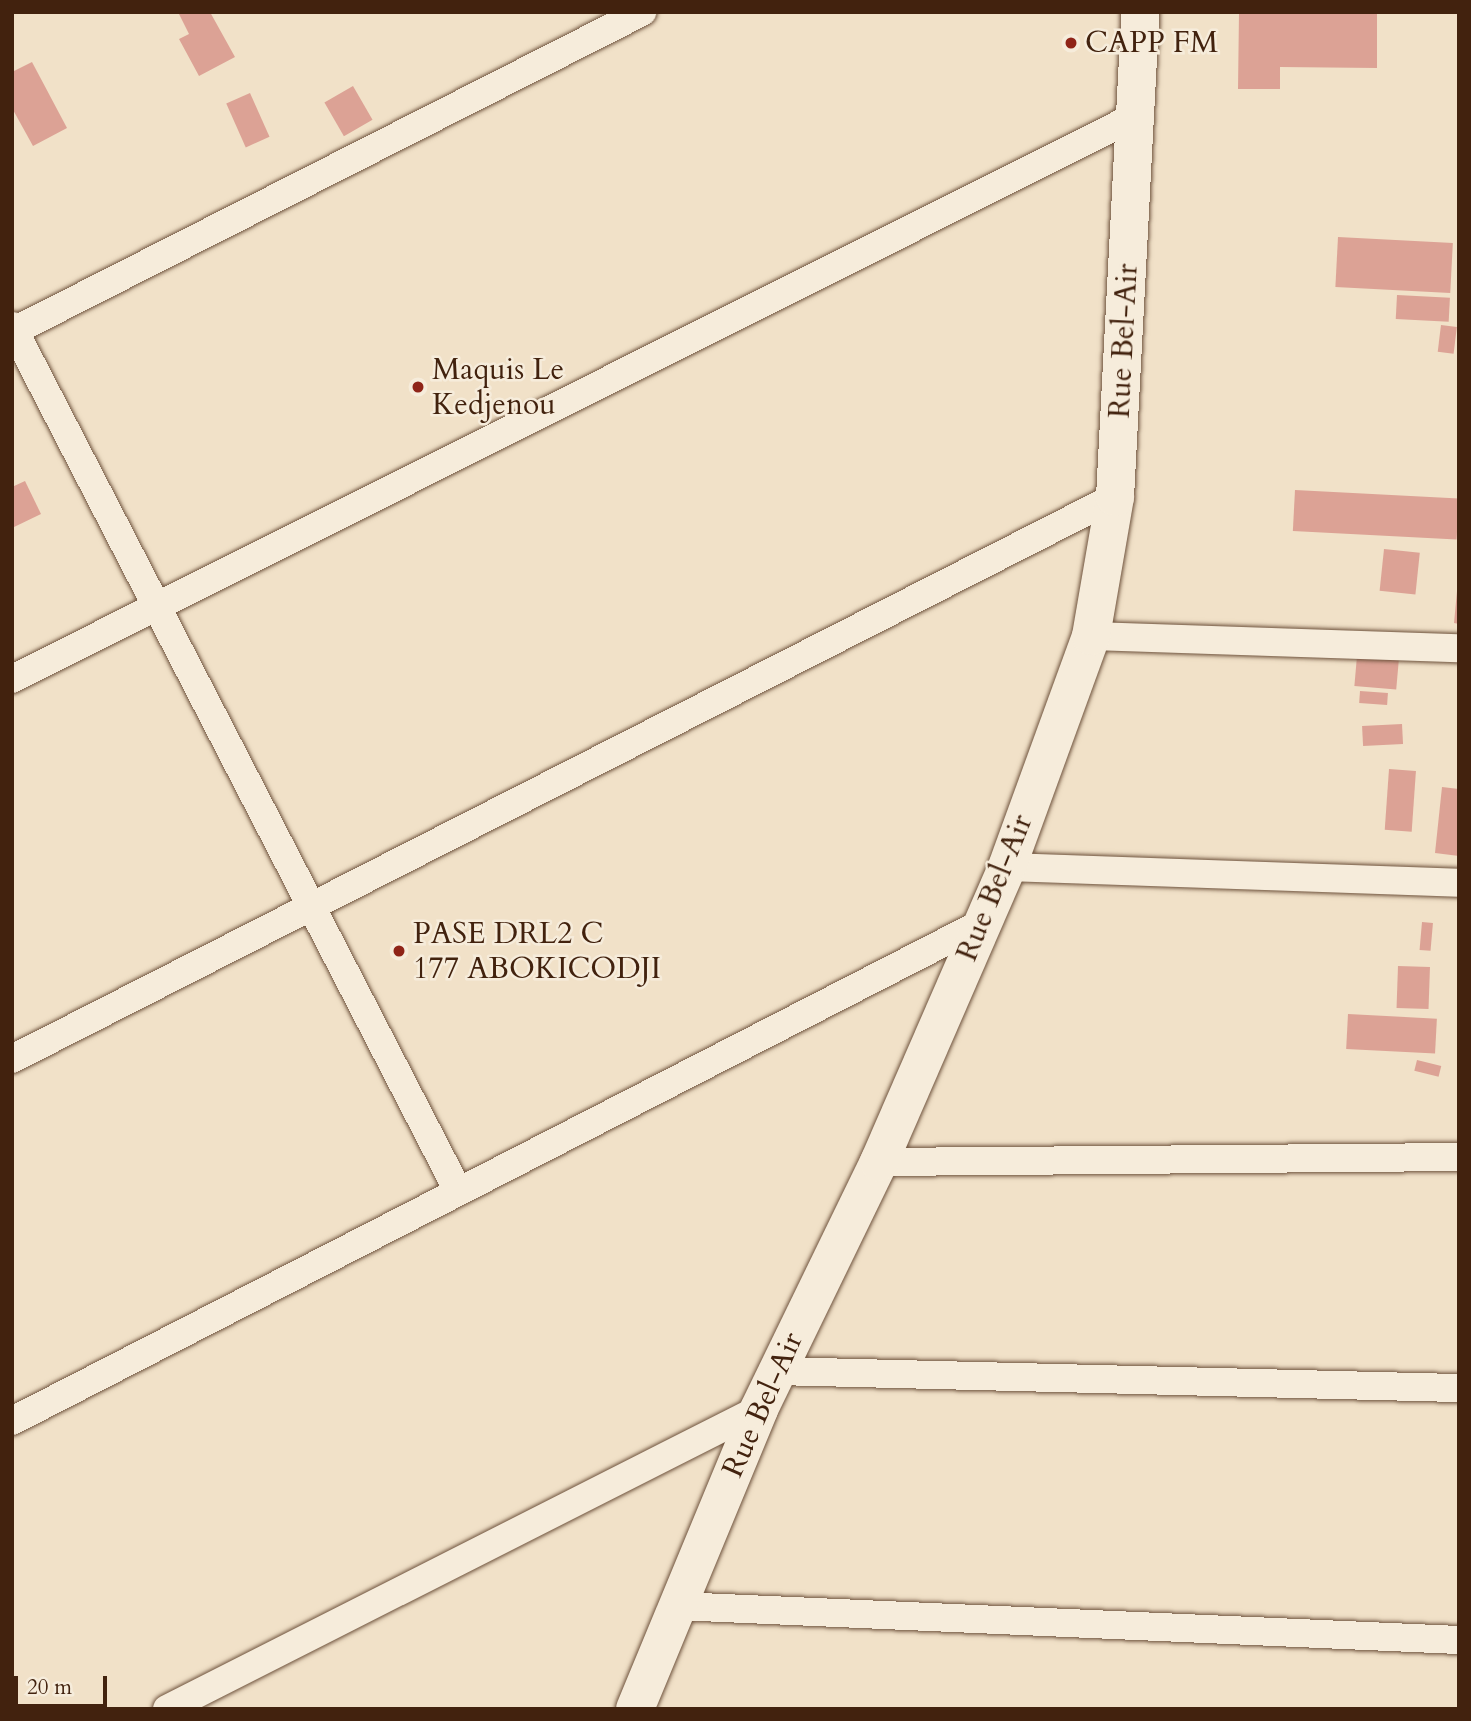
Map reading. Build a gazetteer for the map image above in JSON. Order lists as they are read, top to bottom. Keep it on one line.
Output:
{"streets":{"main road":["Rue Bel-Air"]},"places":["CAPP FM","Maquis Le Kedjenou","PASE DRL2 C 177 ABOKICODJI"],"scale_bar":"20 m"}
